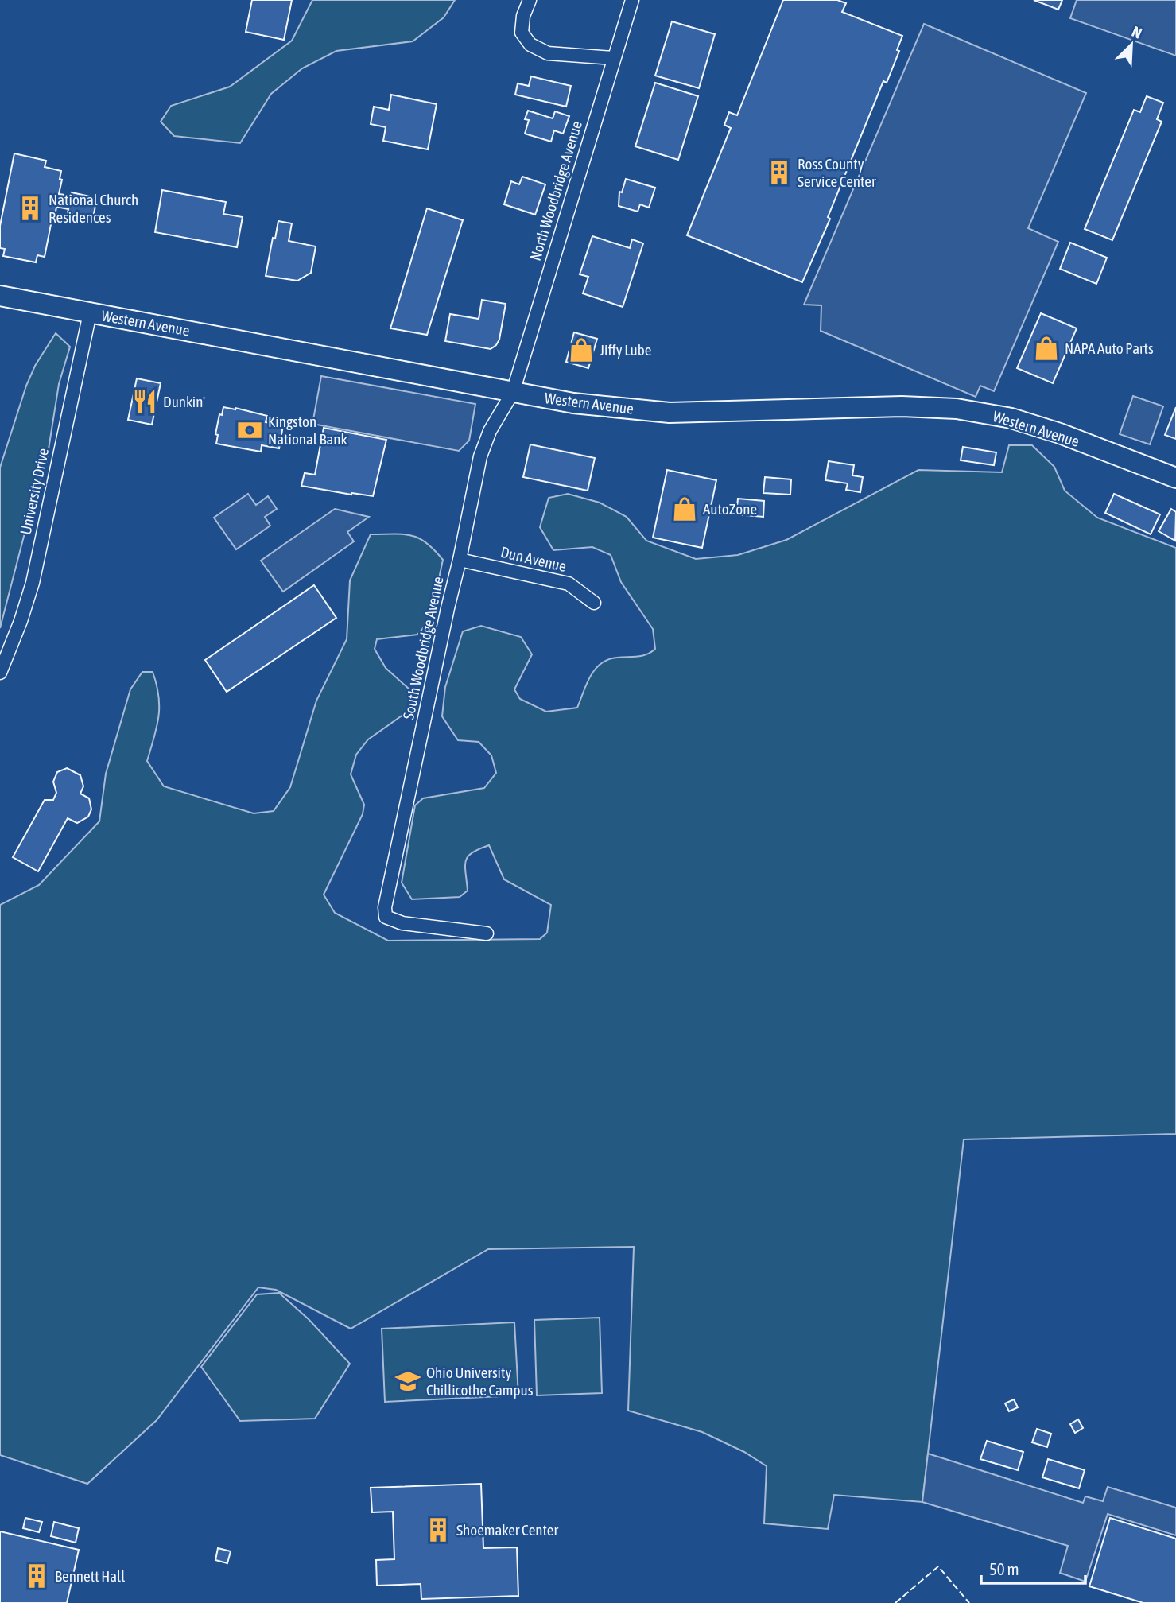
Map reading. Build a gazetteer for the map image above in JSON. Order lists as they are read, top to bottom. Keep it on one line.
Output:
{"streets":{"main road":["Western Avenue"],"street":["North Woodbridge Avenue","University Drive","Dun Avenue","South Woodbridge Avenue"]},"crossings":[["North Woodbridge Avenue","Western Avenue"],["North Woodbridge Avenue","South Woodbridge Avenue"],["Western Avenue","University Drive"],["Western Avenue","South Woodbridge Avenue"],["Dun Avenue","South Woodbridge Avenue"]],"places":{"building":["Ross County Service Center","National Church Residences","Shoemaker Center","Bennett Hall"],"shop":["NAPA Auto Parts","Jiffy Lube","AutoZone"],"restaurant":["Dunkin'"],"bank":["Kingston National Bank"],"school or university":["Ohio University Chillicothe Campus"]},"scale_bar":"50 m","north":"top right"}
